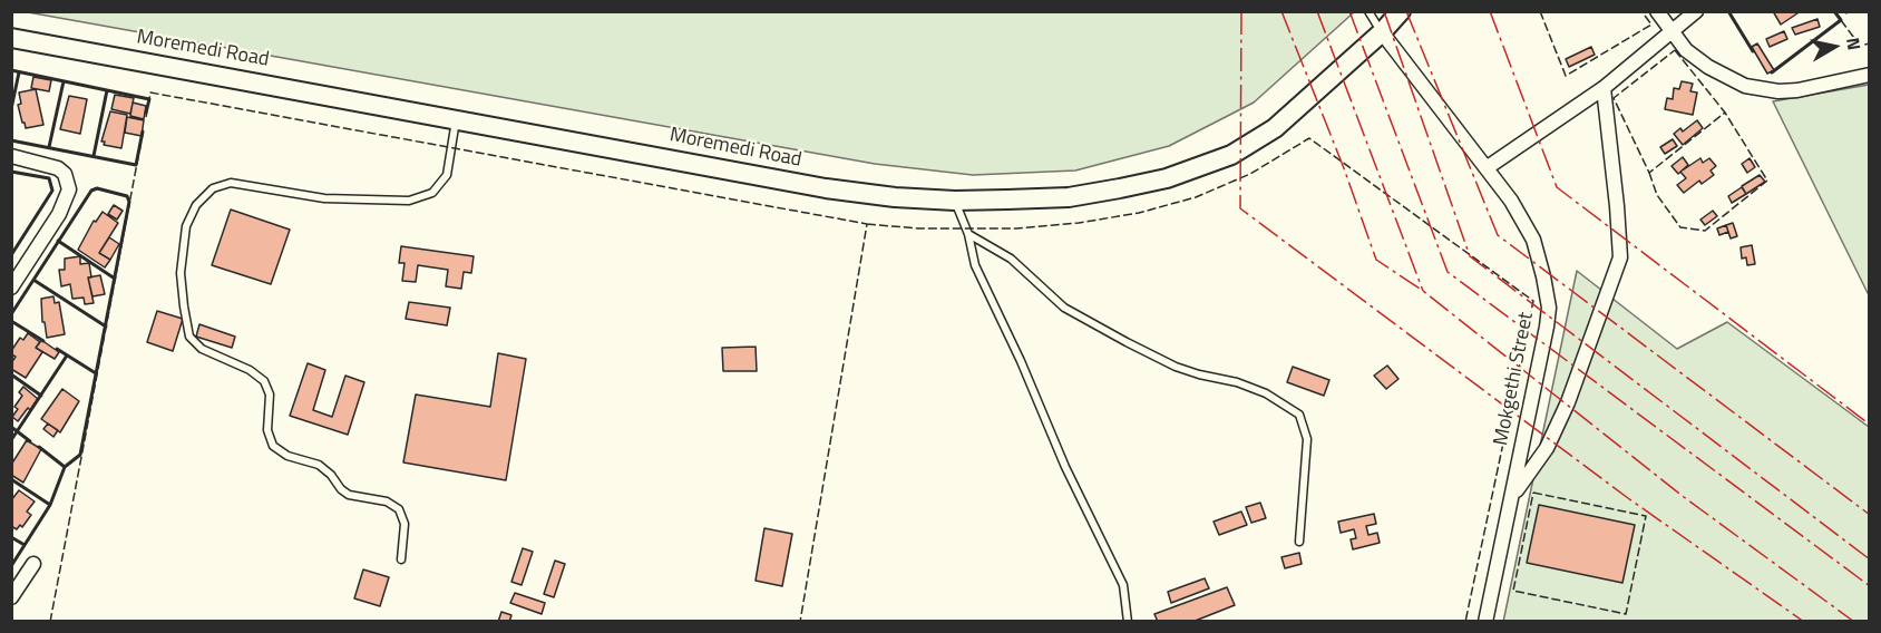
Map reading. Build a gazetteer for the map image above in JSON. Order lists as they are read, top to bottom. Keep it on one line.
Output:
{"streets":{"street":["Moremedi Road","Mokgethi Street"]},"crossings":[["Moremedi Road","Mokgethi Street"]],"north":"right"}
